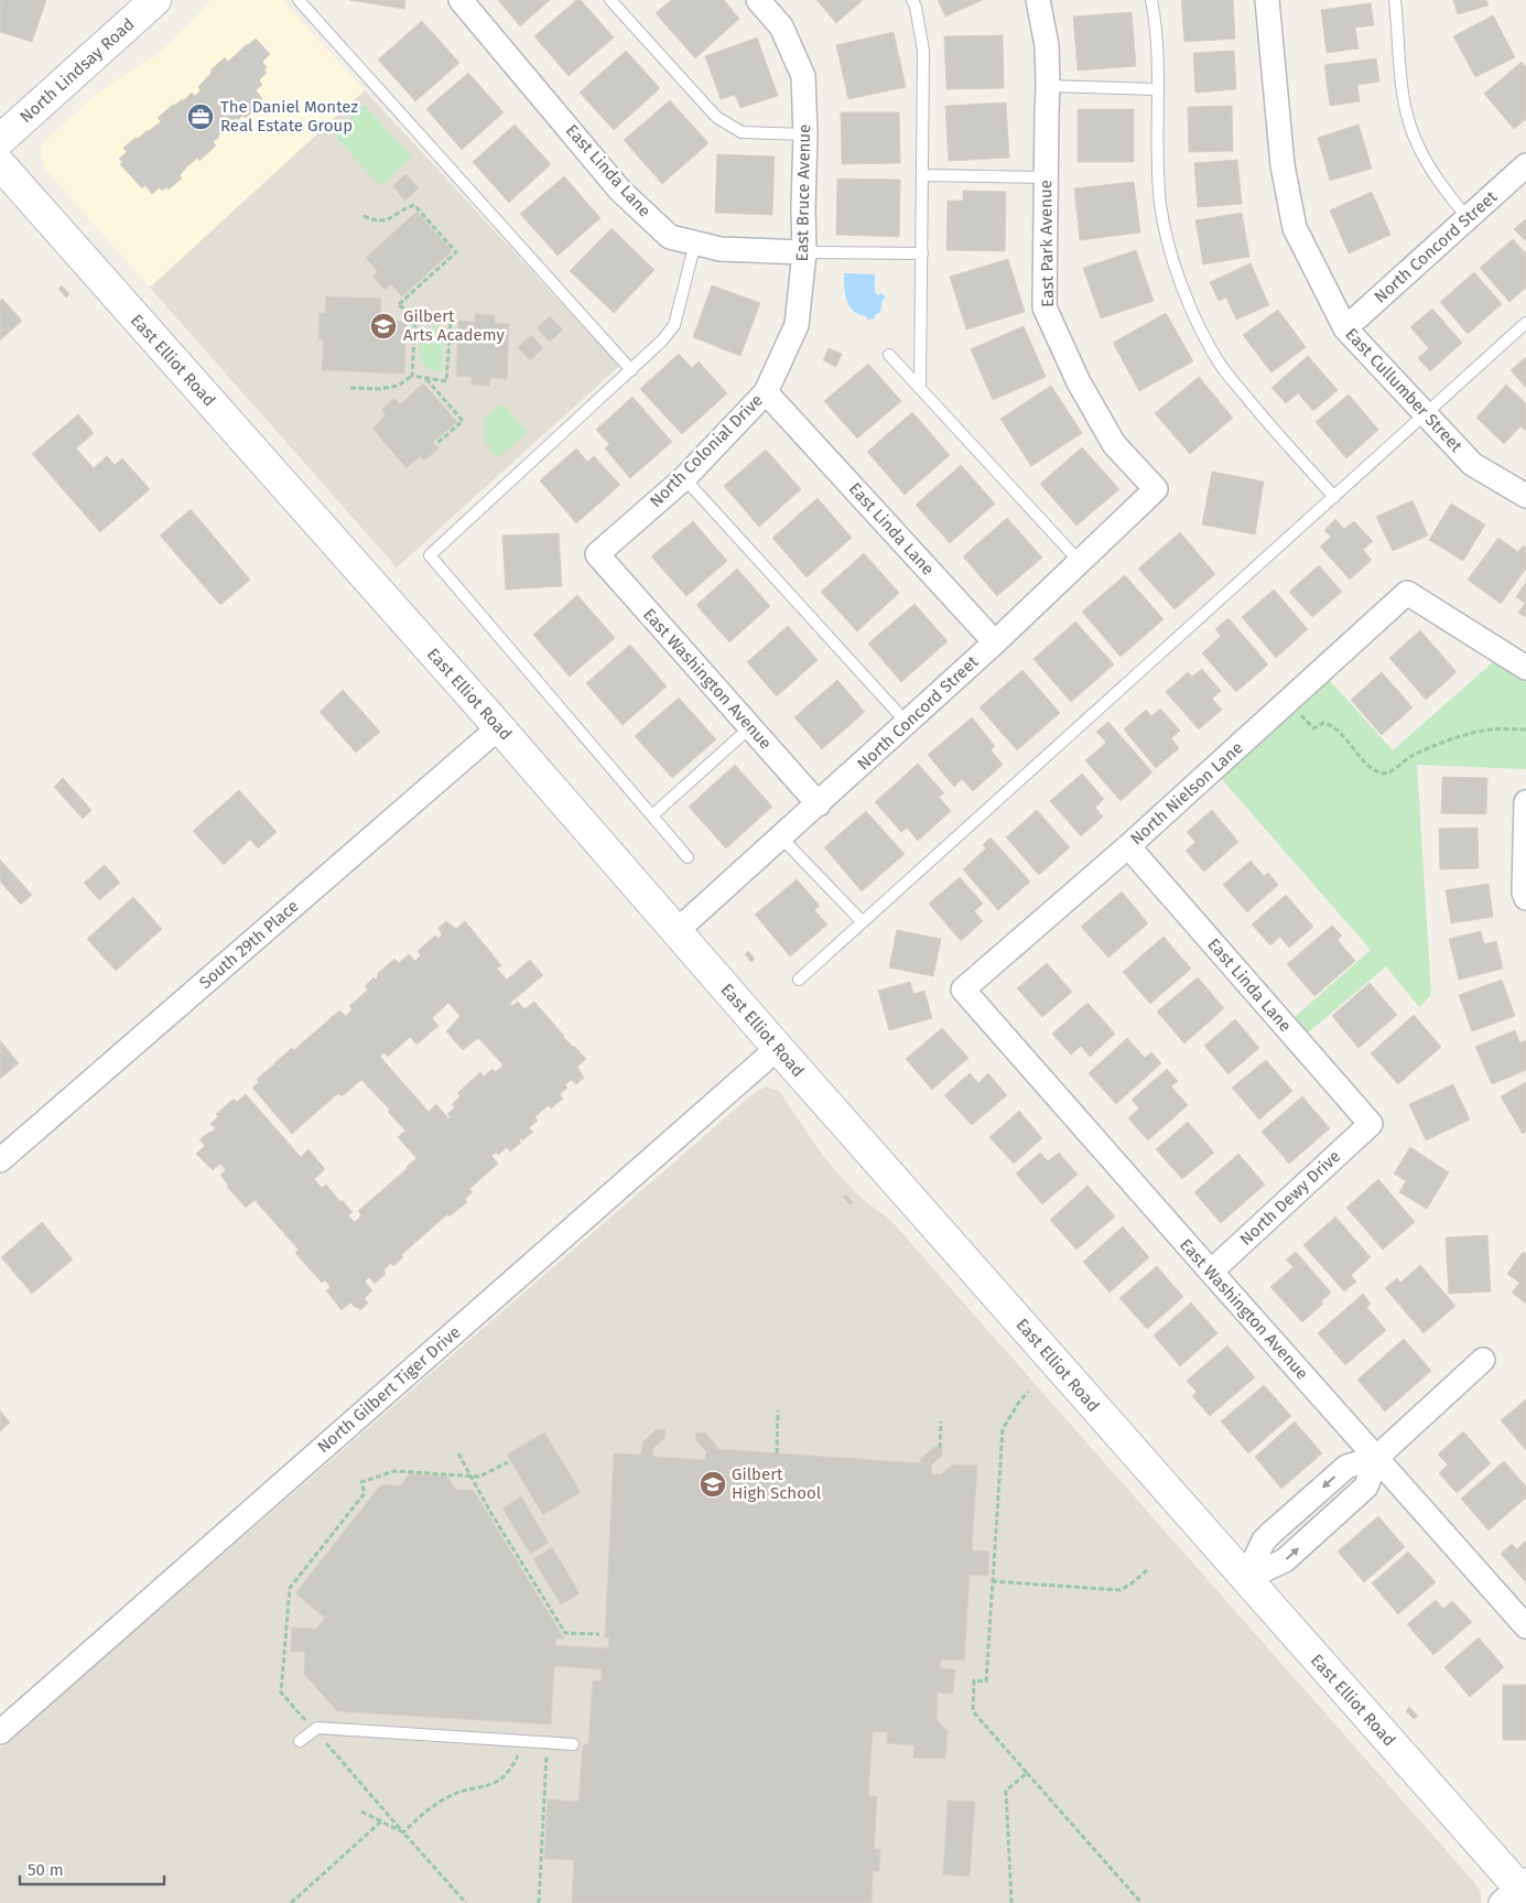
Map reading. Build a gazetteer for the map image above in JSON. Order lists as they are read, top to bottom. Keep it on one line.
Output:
{"streets":{"main road":["North Lindsay Road","East Elliot Road"],"street":["East Linda Lane","East Bruce Avenue","East Park Avenue","North Concord Street","East Cullumber Street","North Colonial Drive","East Washington Avenue","North Nielson Lane","South 29th Place","North Dewy Drive","North Gilbert Tiger Drive"]},"crossings":[["East Linda Lane","East Bruce Avenue"],["East Linda Lane","North Concord Street"],["East Linda Lane","North Colonial Drive"],["East Linda Lane","North Nielson Lane"],["East Linda Lane","North Dewy Drive"],["East Bruce Avenue","North Colonial Drive"],["East Park Avenue","North Concord Street"],["North Concord Street","East Elliot Road"],["North Concord Street","East Cullumber Street"],["North Concord Street","East Washington Avenue"],["East Elliot Road","South 29th Place"],["East Elliot Road","North Gilbert Tiger Drive"],["North Colonial Drive","East Washington Avenue"],["East Washington Avenue","North Nielson Lane"],["East Washington Avenue","North Dewy Drive"]],"places":{"office":["The Daniel Montez Real Estate Group"],"school or university":["Gilbert Arts Academy","Gilbert High School"]},"scale_bar":"50 m"}
